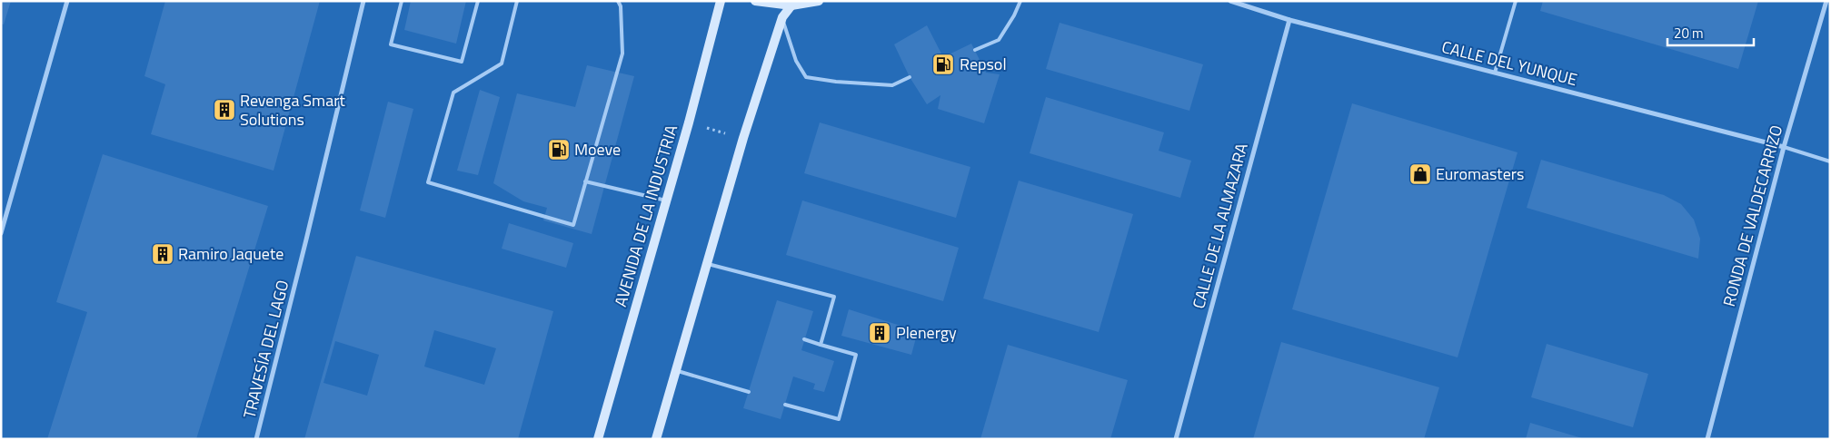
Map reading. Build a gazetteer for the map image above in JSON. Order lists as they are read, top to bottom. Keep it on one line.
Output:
{"streets":{"street":["CALLE DEL YUNQUE","AVENIDA DE LA INDUSTRIA","RONDA DE VALDECARRIZO","CALLE DE LA ALMAZARA","TRAVESÍA DEL LAGO"]},"crossings":[["CALLE DEL YUNQUE","RONDA DE VALDECARRIZO"],["CALLE DEL YUNQUE","CALLE DE LA ALMAZARA"]],"places":{"fuel station":["Repsol","Moeve"],"building":["Revenga Smart Solutions","Ramiro Jaquete","Plenergy"],"shop":["Euromasters"]},"scale_bar":"20 m"}
